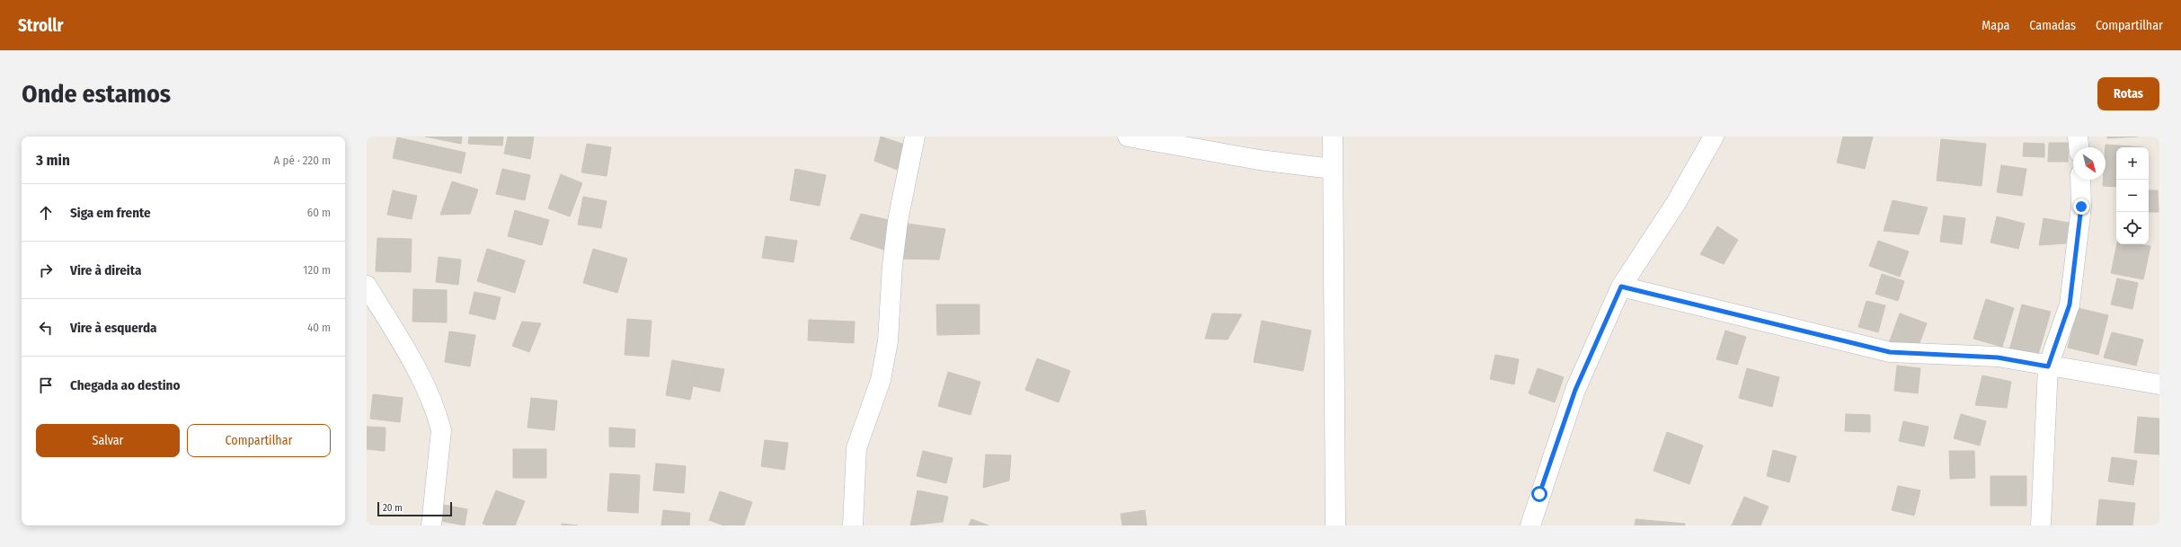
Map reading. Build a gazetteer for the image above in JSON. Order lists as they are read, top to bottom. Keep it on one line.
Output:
{"scale_bar":"20 m","north":"bottom right","page":{"header":"Strollr","nav":["Mapa","Camadas","Compartilhar"],"buttons":["Rotas",["Salvar","Compartilhar"]],"title":"Onde estamos","heading":["3 min","A pé · 220 m"],"map_buttons":["+","−"],"list":[["Siga em frente","60 m"],["Vire à direita","120 m"],["Vire à esquerda","40 m"],"Chegada ao destino"],"scale":"20 m"}}
